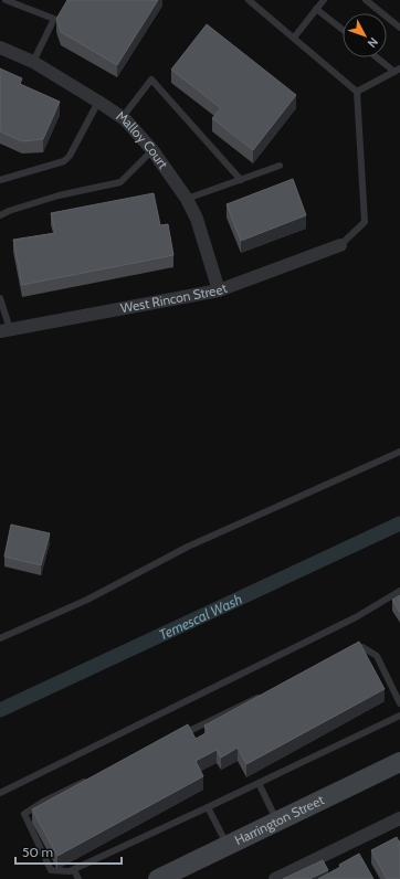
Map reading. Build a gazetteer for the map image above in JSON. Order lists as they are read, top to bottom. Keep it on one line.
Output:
{"streets":{"street":["Malloy Court","West Rincon Street","Harrington Street"]},"crossings":[["Malloy Court","West Rincon Street"]],"water":["Temescal Wash"],"scale_bar":"50 m","north":"bottom right"}
